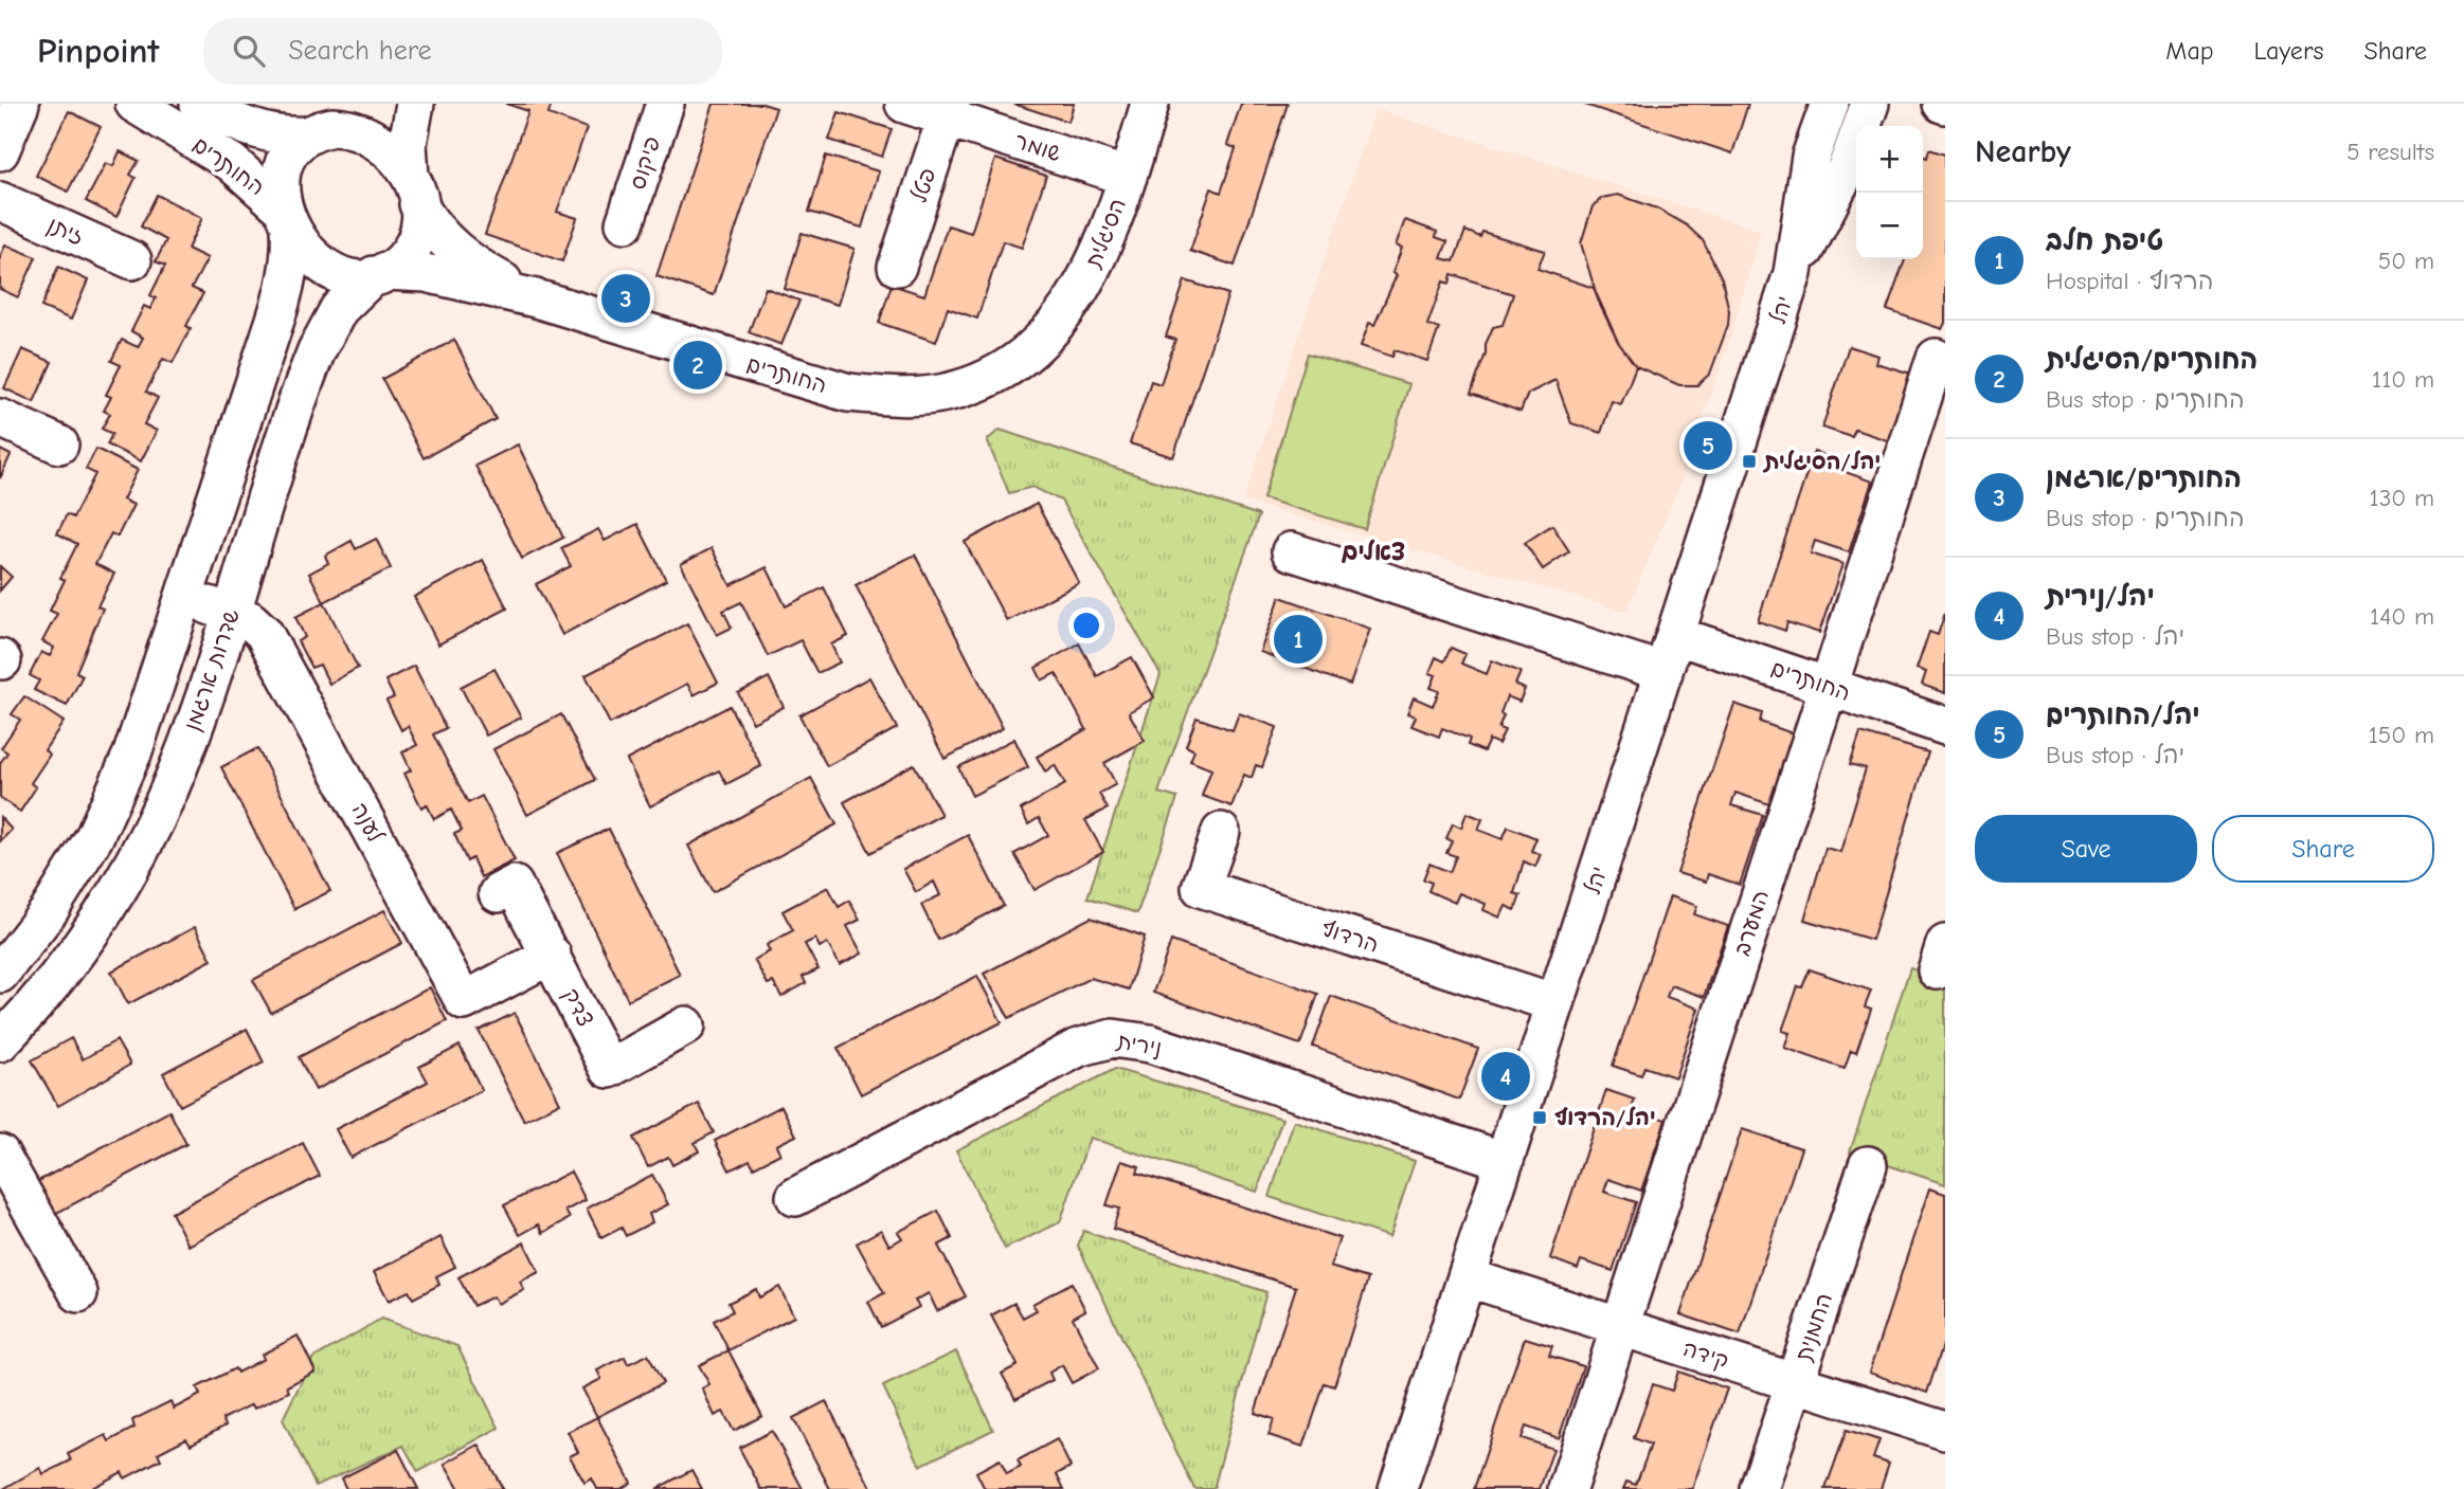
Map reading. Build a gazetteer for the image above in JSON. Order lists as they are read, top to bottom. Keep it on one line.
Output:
{"streets":{"street":["שומר","פיקוס","החותרים","פטל","זיתן","הסיגלית","יהל","שדרות ארגמן","לענה","המערב","הרדוף","צדק","נירית","החמנית","קידה"]},"crossings":[["שומר","פטל"],["שומר","הסיגלית"],["החותרים","הסיגלית"],["החותרים","יהל"],["החותרים","שדרות ארגמן"],["החותרים","המערב"],["יהל","הרדוף"],["יהל","נירית"],["יהל","קידה"],["שדרות ארגמן","לענה"],["לענה","צדק"],["המערב","קידה"],["החמנית","קידה"]],"districts":["צאלים"],"places":{"transit":["יהל/הסיגלית","יהל/הרדוף"]},"page":{"header":"Pinpoint","search":"Search here","nav":["Map","Layers","Share"],"heading":["Nearby","5 results"],"map_buttons":["+","−"],"list":[{"mark":"1","name":"טיפת חלב","note":"Hospital · הרדוף","value":"50 m"},{"mark":"2","name":"החותרים/הסיגלית","note":"Bus stop · החותרים","value":"110 m"},{"mark":"3","name":"החותרים/ארגמן","note":"Bus stop · החותרים","value":"130 m"},{"mark":"4","name":"יהל/נירית","note":"Bus stop · יהל","value":"140 m"},{"mark":"5","name":"יהל/החותרים","note":"Bus stop · יהל","value":"150 m"}],"pins":["3","2","5","1","4"],"buttons":["Save","Share"]}}
